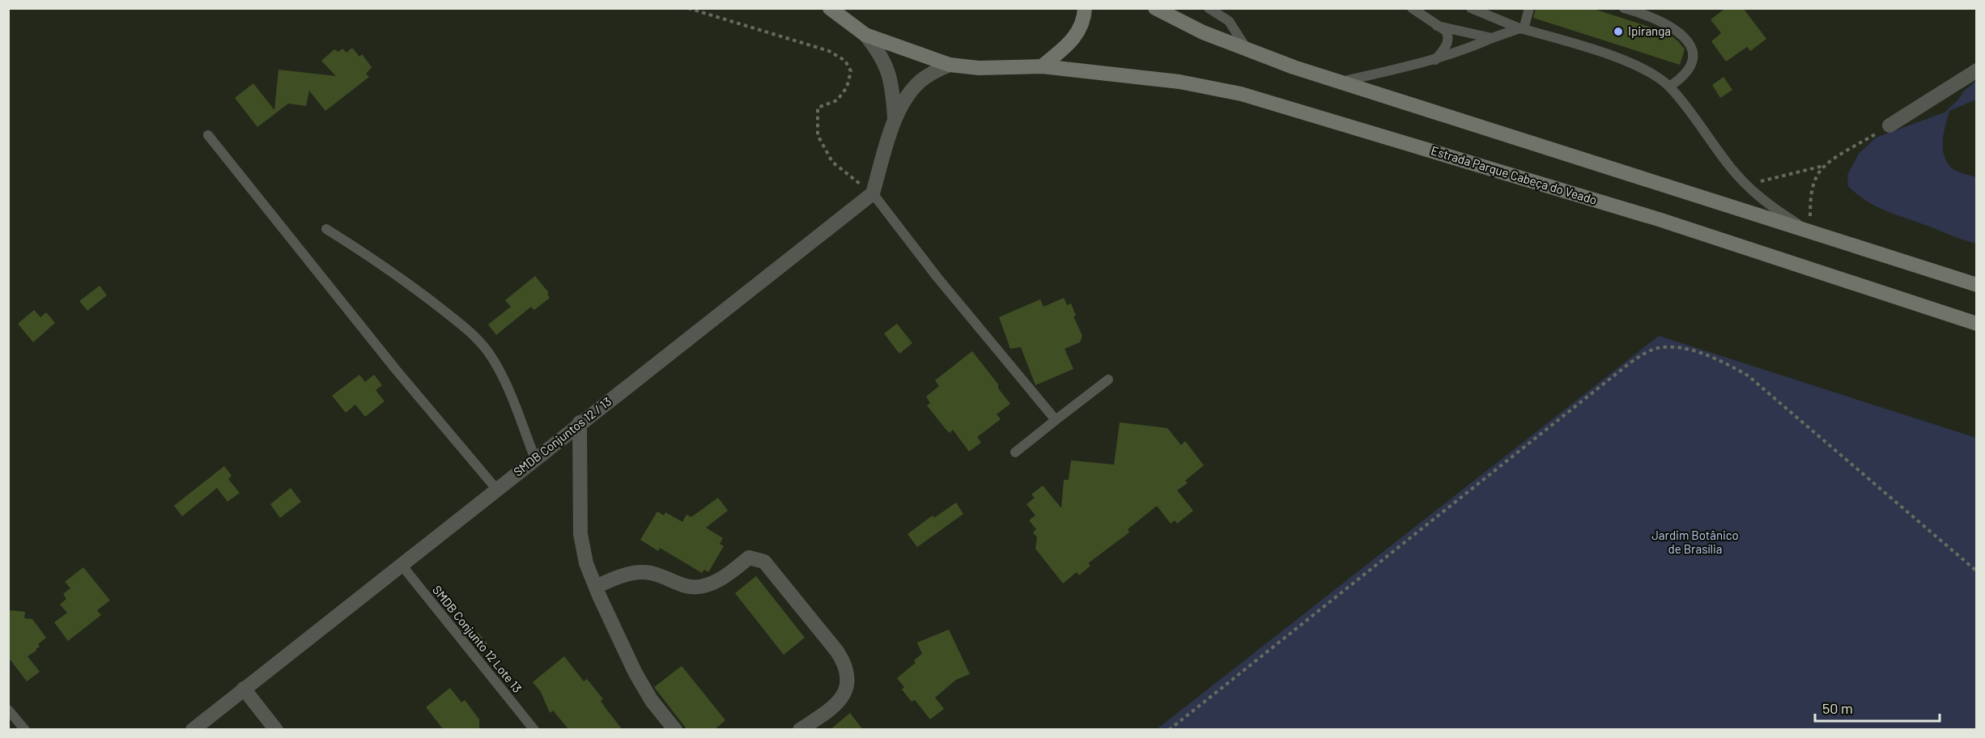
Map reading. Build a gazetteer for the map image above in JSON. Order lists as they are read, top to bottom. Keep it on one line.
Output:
{"streets":{"main road":["Estrada Parque Cabeça do Veado"],"street":["SMDB Conjuntos 12 / 13"],"lane":["SMDB Conjunto 12 Lote 13"]},"crossings":[["SMDB Conjuntos 12 / 13","SMDB Conjunto 12 Lote 13"]],"parks":["Jardim Botânico de Brasília"],"places":["Ipiranga"],"scale_bar":"50 m"}
